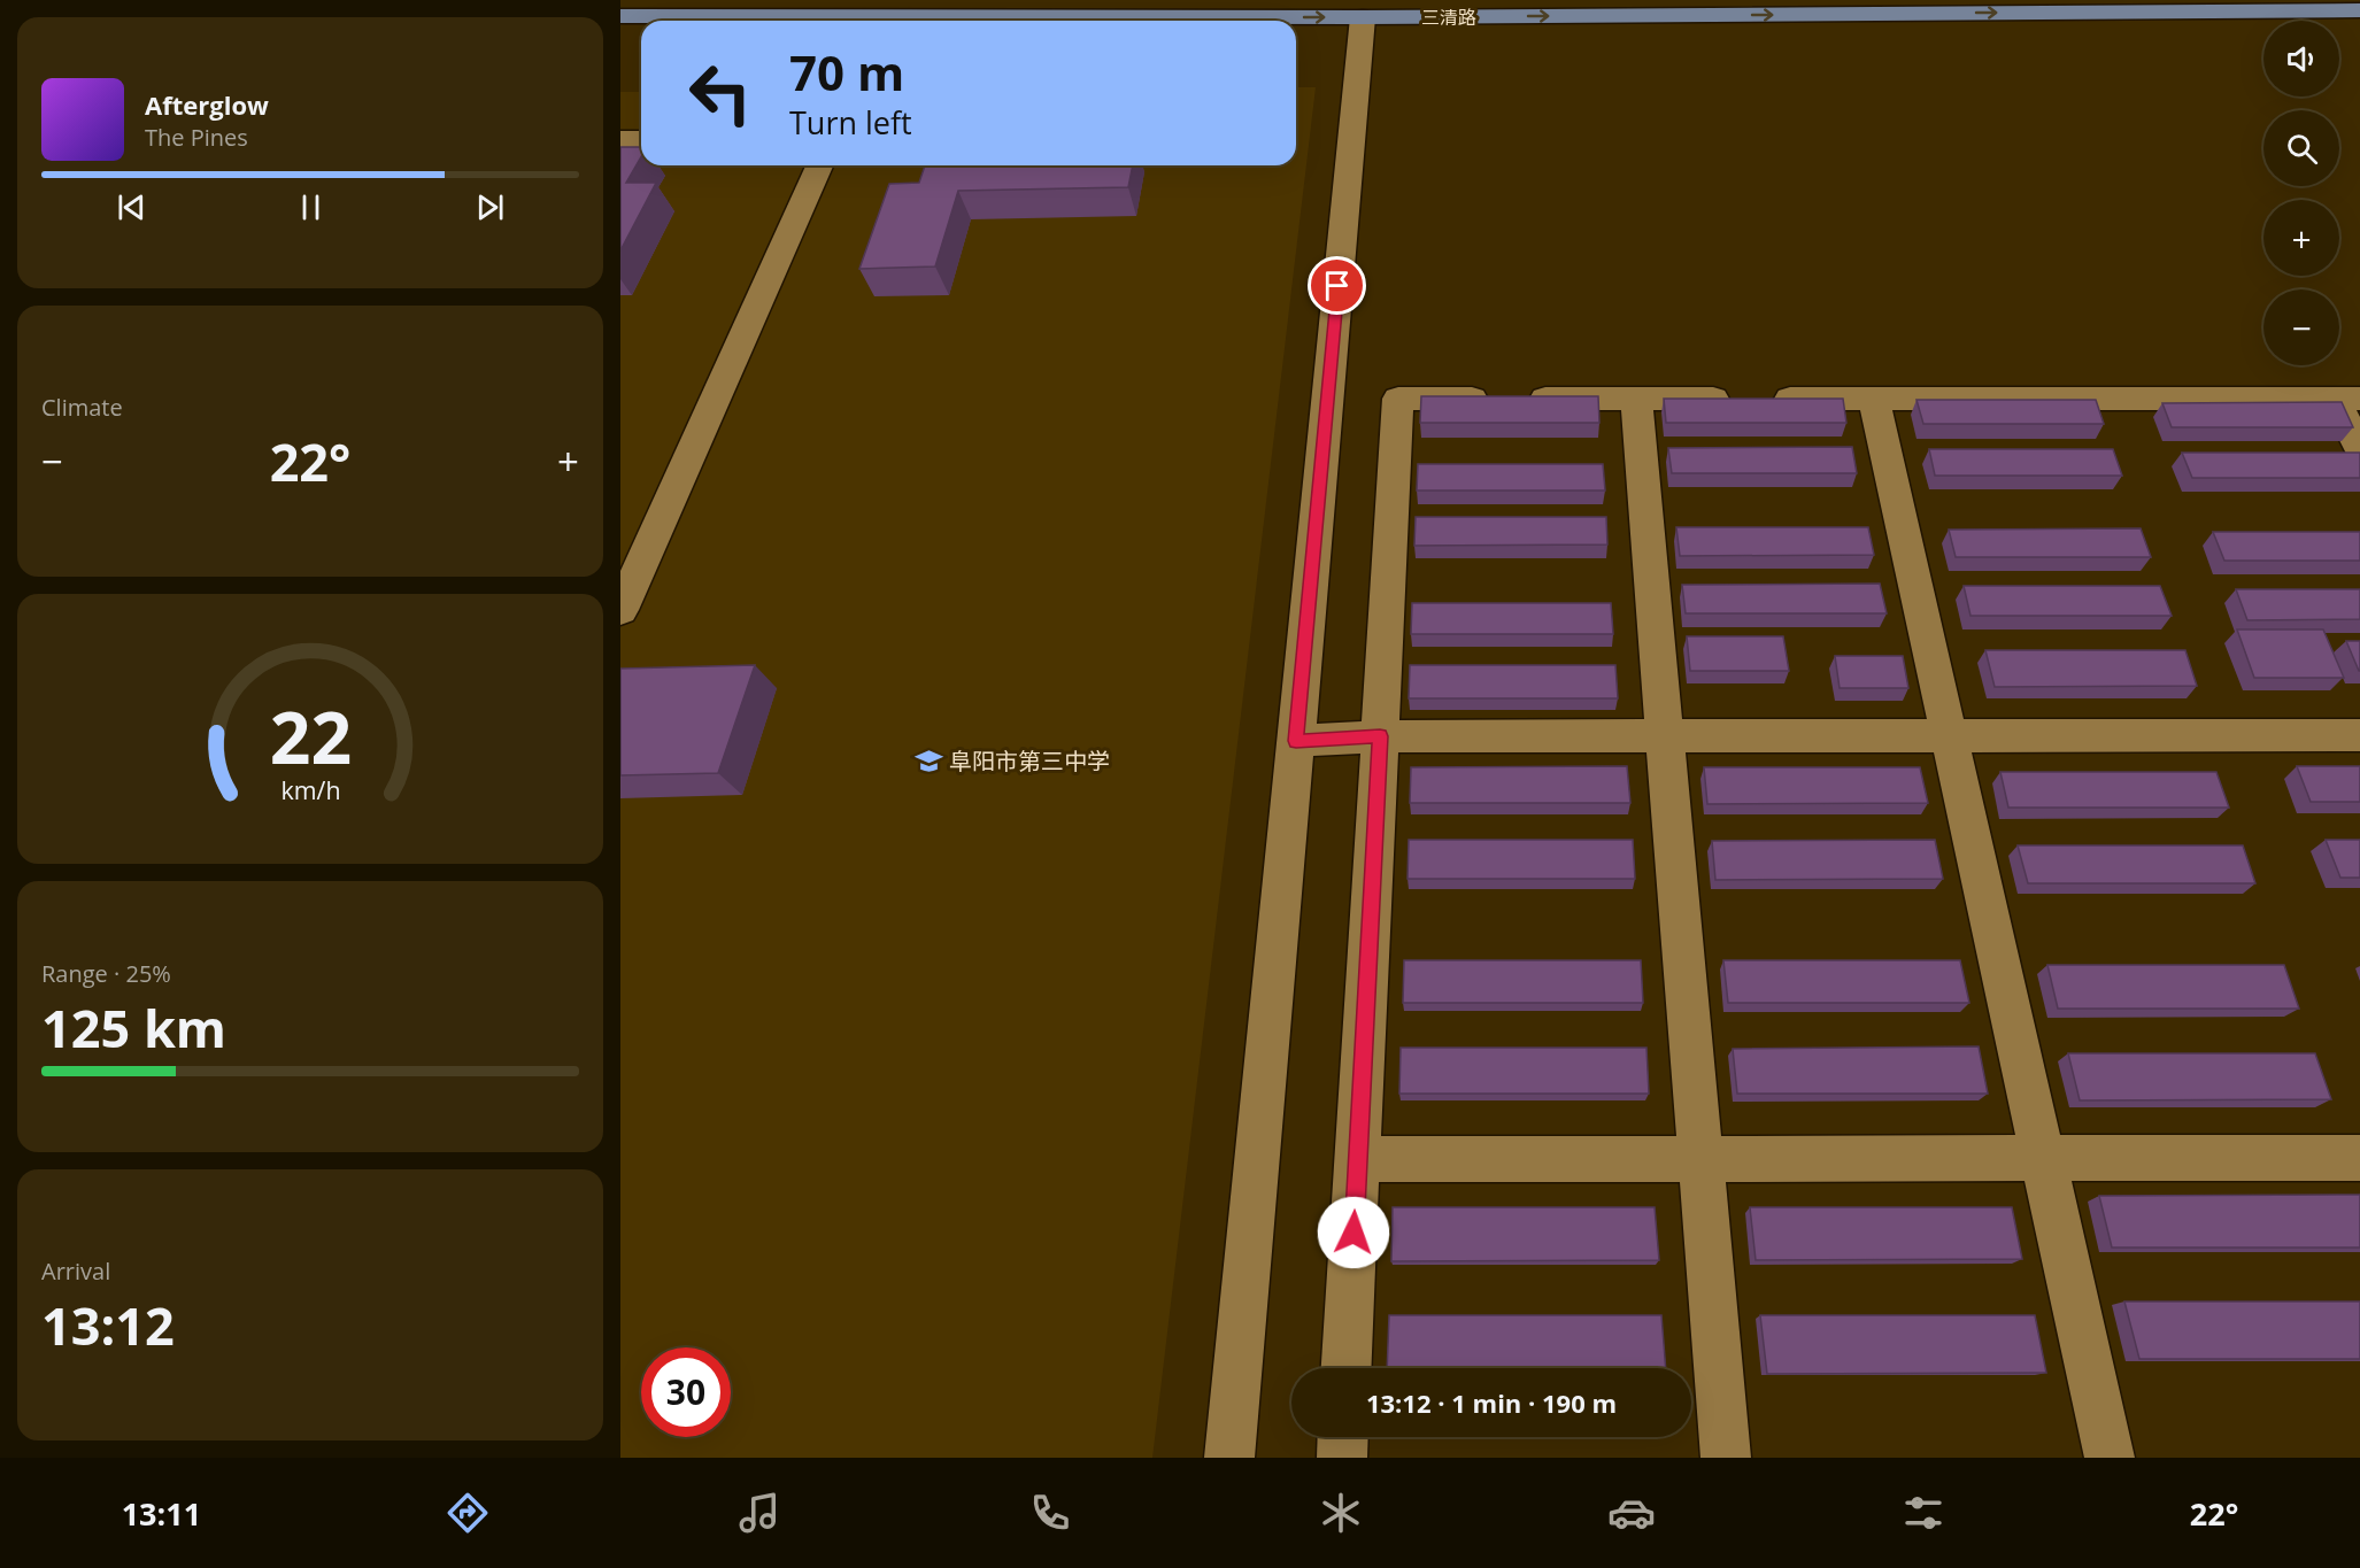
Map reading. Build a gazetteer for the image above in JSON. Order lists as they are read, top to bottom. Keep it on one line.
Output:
{"streets":{"main road":["三清路"]},"one_way":["三清路"],"places":{"school or university":["阜阳市第三中学"]},"page":{"map_buttons":["+","−"],"turn":["70 m","Turn left"],"song":["Afterglow","The Pines"],"tile":["Climate",["Range · 25%","125 km"],["Arrival","13:12"]],"heat":["−","22°","+"],"limit":"30","trip":"13:12 · 1 min · 190 m","tabs":["13:11","22°"],"gauge":["22","km/h"]}}
